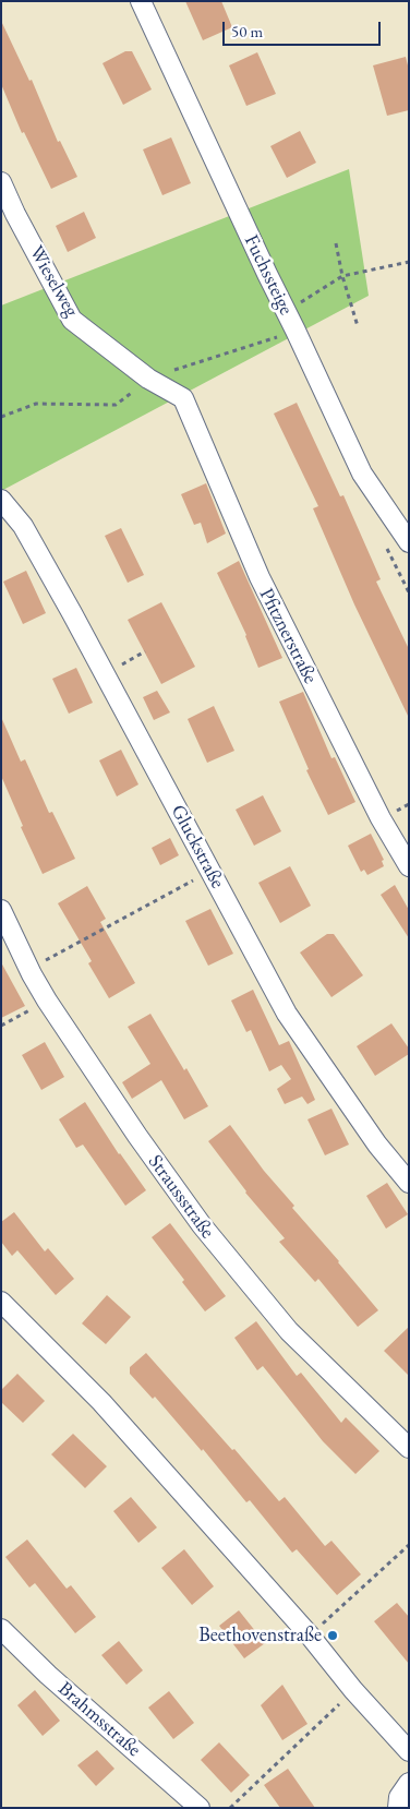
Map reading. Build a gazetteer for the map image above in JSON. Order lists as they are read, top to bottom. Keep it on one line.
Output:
{"streets":{"street":["Fuchssteige","Wieselweg","Pfitznerstraße","Gluckstraße","Straussstraße","Brahmsstraße"]},"crossings":[["Wieselweg","Pfitznerstraße"]],"places":["Beethovenstraße"],"scale_bar":"50 m"}
